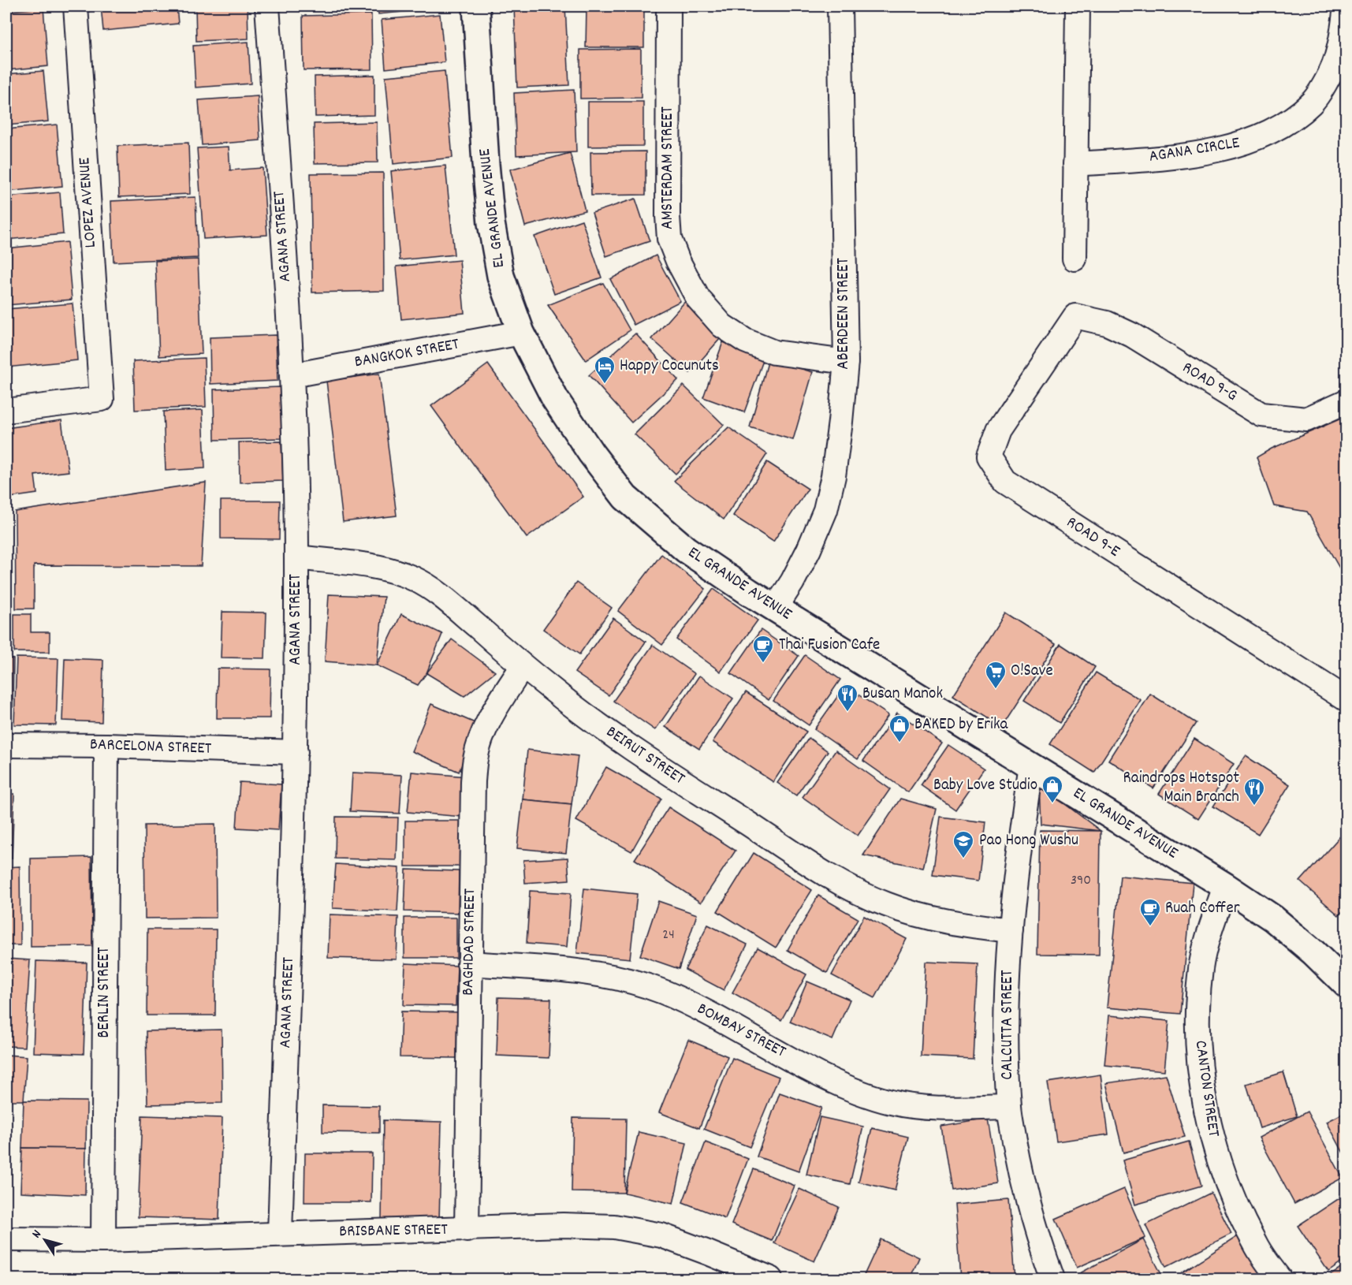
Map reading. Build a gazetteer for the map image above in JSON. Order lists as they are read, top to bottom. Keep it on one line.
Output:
{"streets":{"street":["AGANA CIRCLE","AMSTERDAM STREET","LOPEZ AVENUE","EL GRANDE AVENUE","AGANA STREET","ABERDEEN STREET","BANGKOK STREET","ROAD 9-G","ROAD 9-E","BARCELONA STREET","BEIRUT STREET","BAGHDAD STREET","BERLIN STREET","CALCUTTA STREET","BOMBAY STREET","CANTON STREET","BRISBANE STREET"]},"crossings":[["AMSTERDAM STREET","ABERDEEN STREET"],["EL GRANDE AVENUE","ABERDEEN STREET"],["EL GRANDE AVENUE","BANGKOK STREET"],["EL GRANDE AVENUE","CALCUTTA STREET"],["EL GRANDE AVENUE","CANTON STREET"],["AGANA STREET","BANGKOK STREET"],["AGANA STREET","BARCELONA STREET"],["AGANA STREET","BEIRUT STREET"],["AGANA STREET","BRISBANE STREET"],["ROAD 9-G","ROAD 9-E"],["BARCELONA STREET","BERLIN STREET"],["BEIRUT STREET","BAGHDAD STREET"],["BEIRUT STREET","CALCUTTA STREET"],["BAGHDAD STREET","BOMBAY STREET"],["BAGHDAD STREET","BRISBANE STREET"],["BERLIN STREET","BRISBANE STREET"],["CALCUTTA STREET","BOMBAY STREET"]],"places":{"hotel":["Happy Cocunuts"],"cafe":["Thai Fusion Cafe","Ruah Coffer"],"supermarket":["O!Save"],"restaurant":["Busan Manok","Raindrops Hotspot Main Branch"],"shop":["BAKED by Erika","Baby Love Studio"],"school or university":["Pao Hong Wushu"]},"house_numbers":["390","24"],"north":"top left"}
